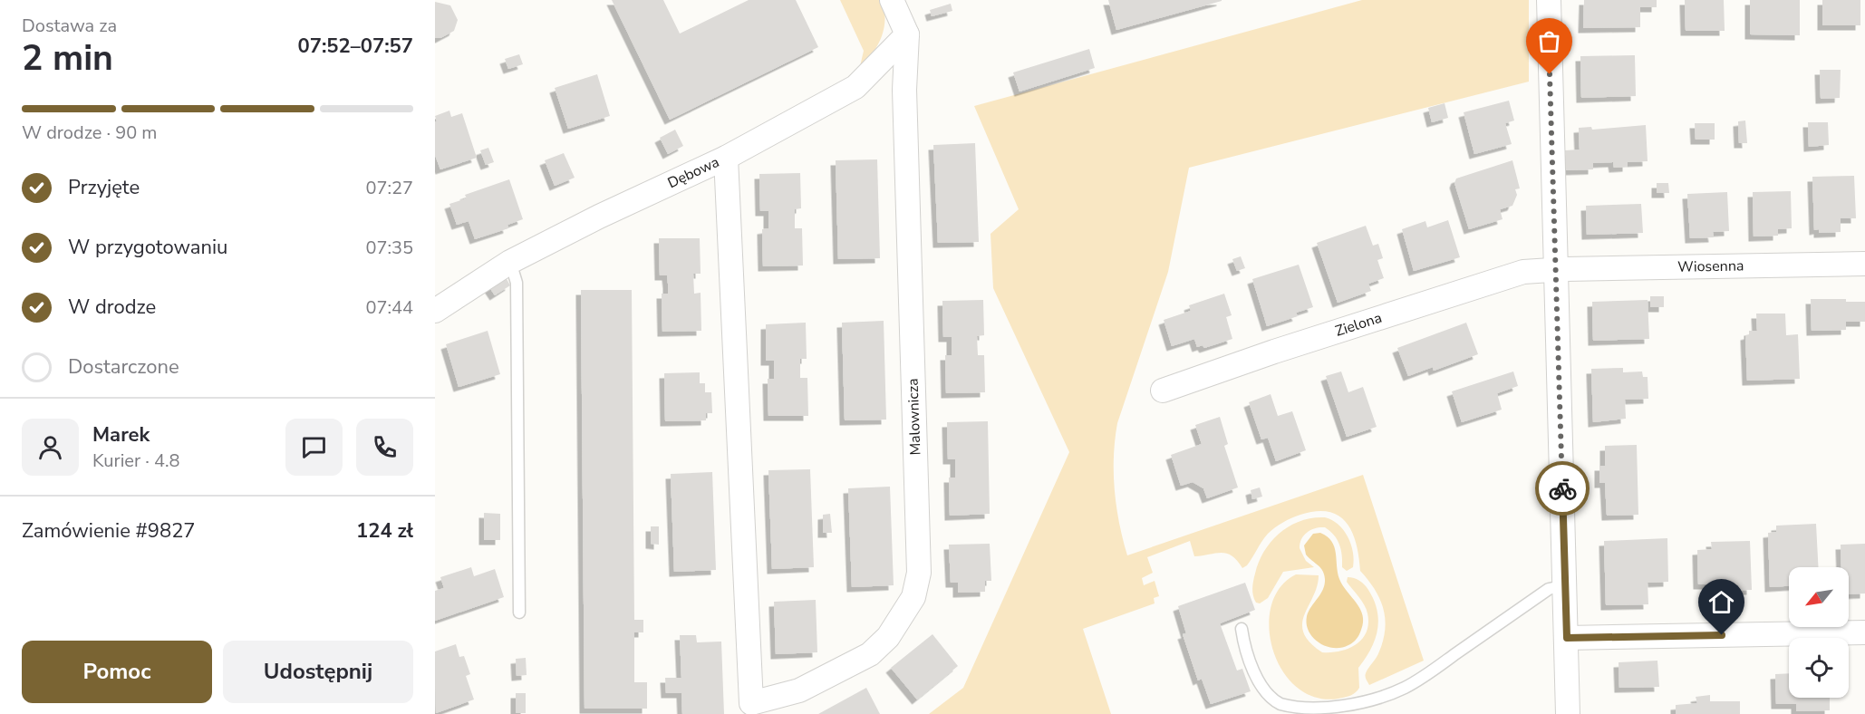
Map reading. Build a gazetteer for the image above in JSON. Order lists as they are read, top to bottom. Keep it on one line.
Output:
{"streets":{"street":["Dębowa","Wiosenna","Zielona","Malownicza"]},"crossings":[["Dębowa","Malownicza"],["Wiosenna","Zielona"]],"north":"bottom left","page":{"heading":["2 min","Dostawa za","07:52–07:57"],"panel":["Marek","Kurier · 4.8","Zamówienie #9827","124 zł"],"bar":"W drodze · 90 m","list":[["Przyjęte","07:27"],["W przygotowaniu","07:35"],["W drodze","07:44"],"Dostarczone"],"buttons":["Pomoc","Udostępnij"]}}
